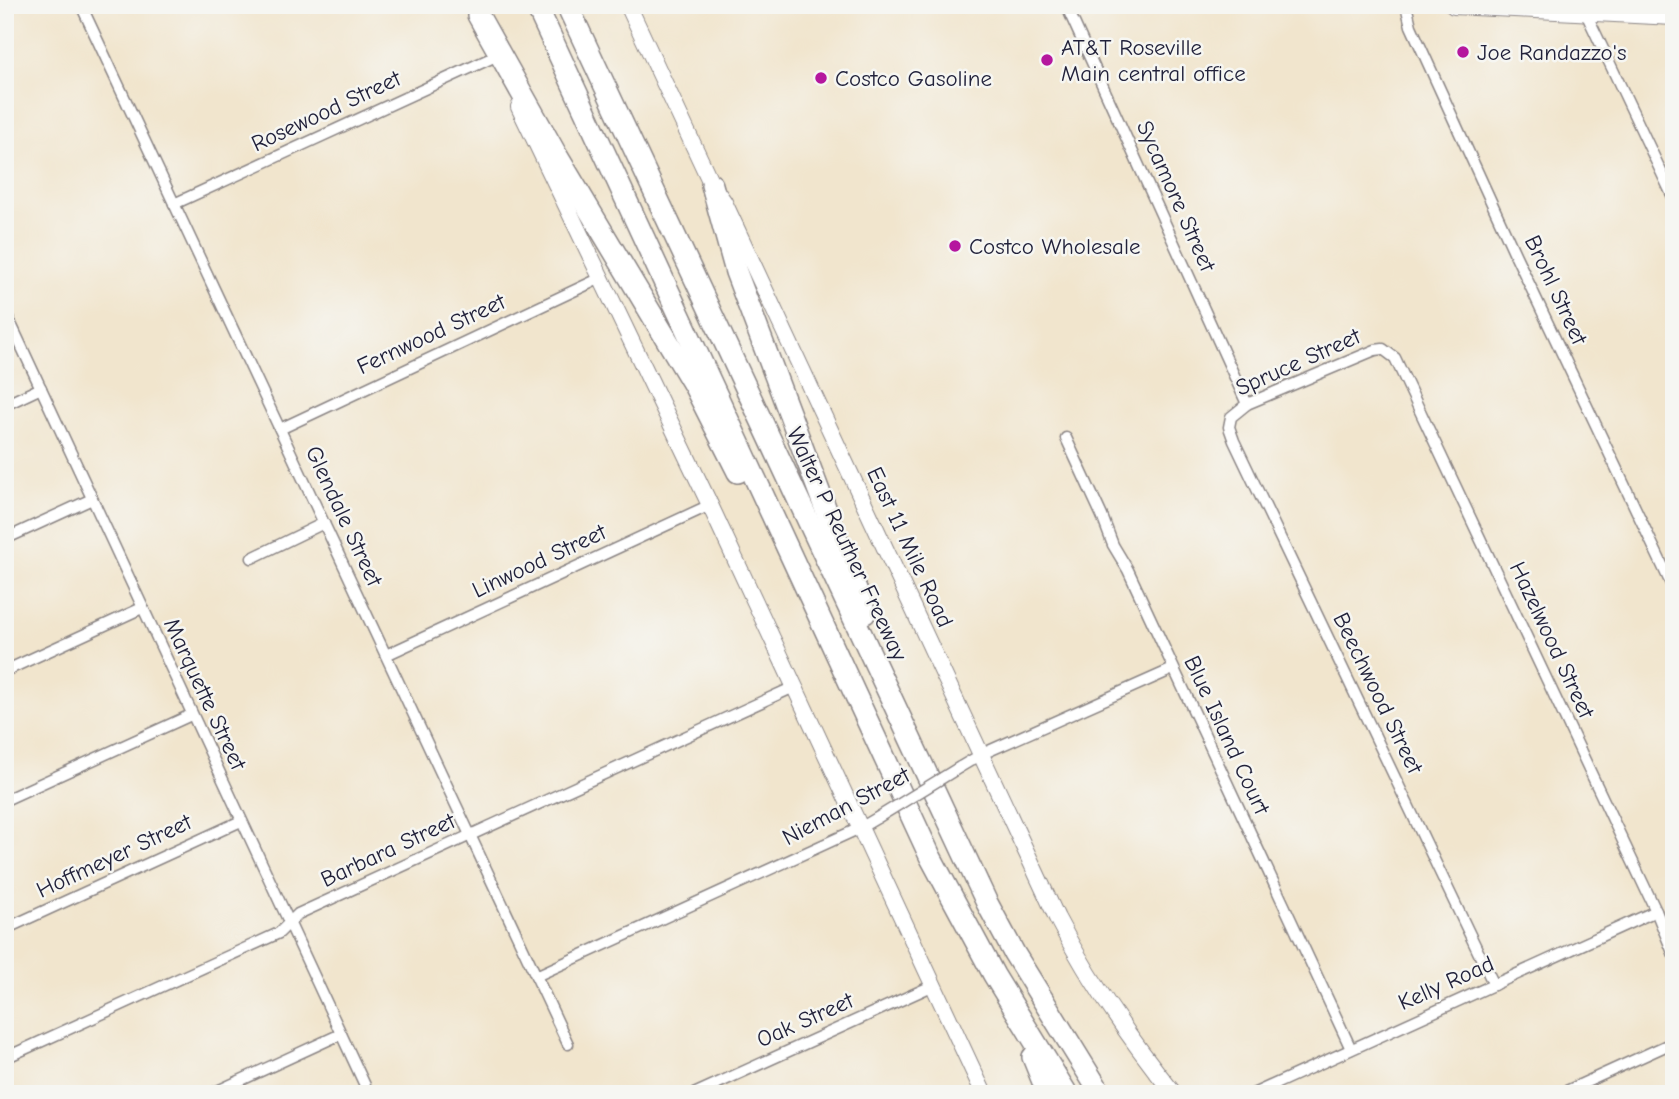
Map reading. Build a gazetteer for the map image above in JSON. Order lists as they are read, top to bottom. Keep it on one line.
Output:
{"streets":{"highway":["Walter P Reuther Freeway"],"main road":["East 11 Mile Road"],"street":["Rosewood Street","Sycamore Street","Brohl Street","Fernwood Street","Spruce Street","Glendale Street","Linwood Street","Hazelwood Street","Beechwood Street","Marquette Street","Blue Island Court","Nieman Street","Barbara Street","Hoffmeyer Street","Kelly Road","Oak Street"]},"crossings":[["Rosewood Street","Glendale Street"],["Sycamore Street","Spruce Street"],["Fernwood Street","Glendale Street"],["Spruce Street","Hazelwood Street"],["Spruce Street","Beechwood Street"],["Glendale Street","Linwood Street"],["Glendale Street","Nieman Street"],["Glendale Street","Barbara Street"],["East 11 Mile Road","Nieman Street"],["Hazelwood Street","Kelly Road"],["Beechwood Street","Kelly Road"],["Marquette Street","Barbara Street"],["Marquette Street","Hoffmeyer Street"],["Blue Island Court","Nieman Street"],["Blue Island Court","Kelly Road"]],"places":["Joe Randazzo's","AT&T Roseville Main central office","Costco Gasoline","Costco Wholesale"]}
